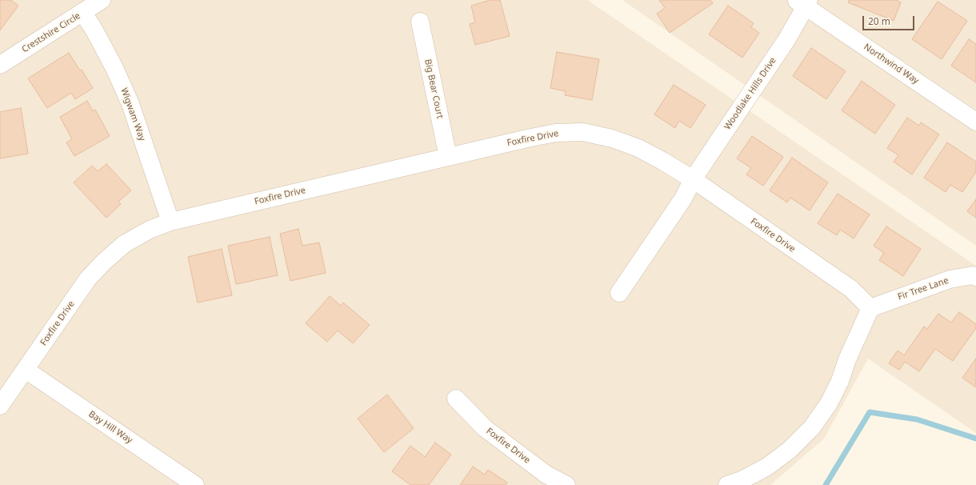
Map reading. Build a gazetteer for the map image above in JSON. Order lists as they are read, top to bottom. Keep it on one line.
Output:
{"streets":{"street":["Crestshire Circle","Northwind Way","Big Bear Court","Woodlake Hills Drive","Wigwam Way","Foxfire Drive","Fir Tree Lane","Bay Hill Way"]},"crossings":[["Crestshire Circle","Wigwam Way"],["Northwind Way","Woodlake Hills Drive"],["Big Bear Court","Foxfire Drive"],["Woodlake Hills Drive","Foxfire Drive"],["Wigwam Way","Foxfire Drive"],["Foxfire Drive","Fir Tree Lane"],["Foxfire Drive","Bay Hill Way"]],"scale_bar":"20 m"}
